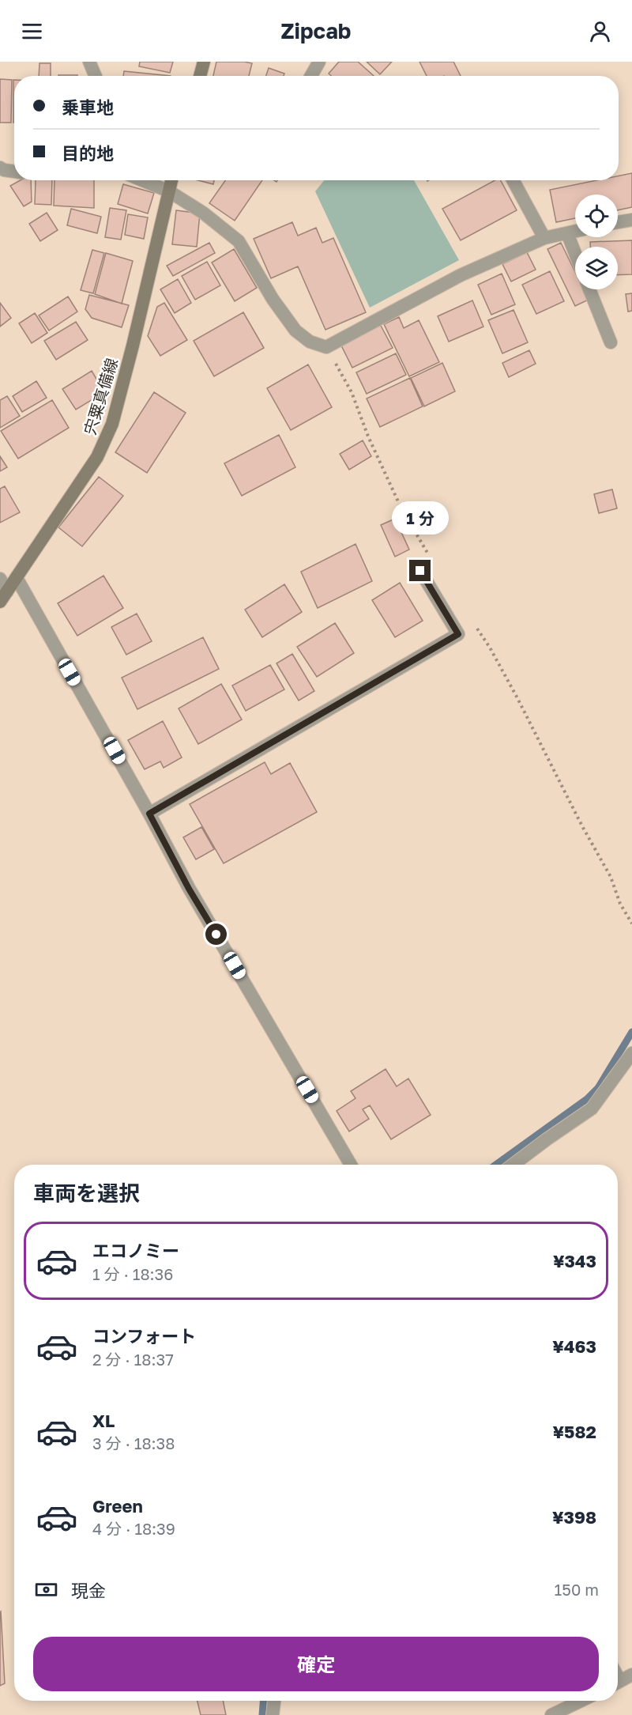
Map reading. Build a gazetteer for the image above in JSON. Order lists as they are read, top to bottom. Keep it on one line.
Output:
{"streets":{"main road":["宍粟真備線"]},"page":{"header":"Zipcab","banner":["乗車地","目的地"],"bubble":"1 分","heading":"車両を選択","list":[{"name":"エコノミー","note":"1 分 · 18:36","value":"¥343"},{"name":"コンフォート","note":"2 分 · 18:37","value":"¥463"},{"name":"XL","note":"3 分 · 18:38","value":"¥582"},{"name":"Green","note":"4 分 · 18:39","value":"¥398"}],"pay":["現金","150 m"],"buttons":"確定"}}
